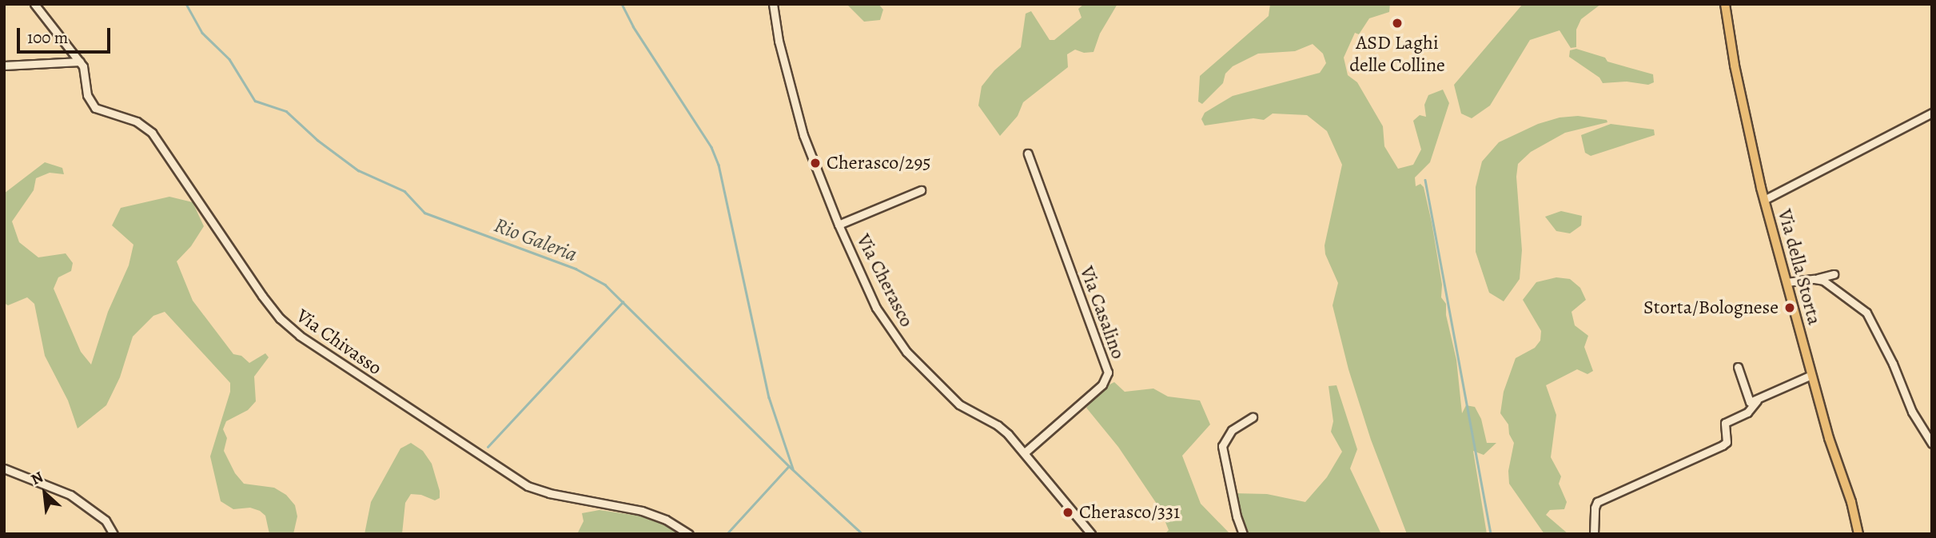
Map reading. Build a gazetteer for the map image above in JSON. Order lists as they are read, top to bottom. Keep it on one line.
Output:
{"streets":{"main road":["Via della Storta"],"street":["Via Cherasco","Via Casalino","Via Chivasso"]},"crossings":[["Via Cherasco","Via Casalino"]],"water":["Rio Galeria"],"places":["ASD Laghi delle Colline","Cherasco/295","Storta/Bolognese","Cherasco/331"],"scale_bar":"100 m","north":"top left"}
